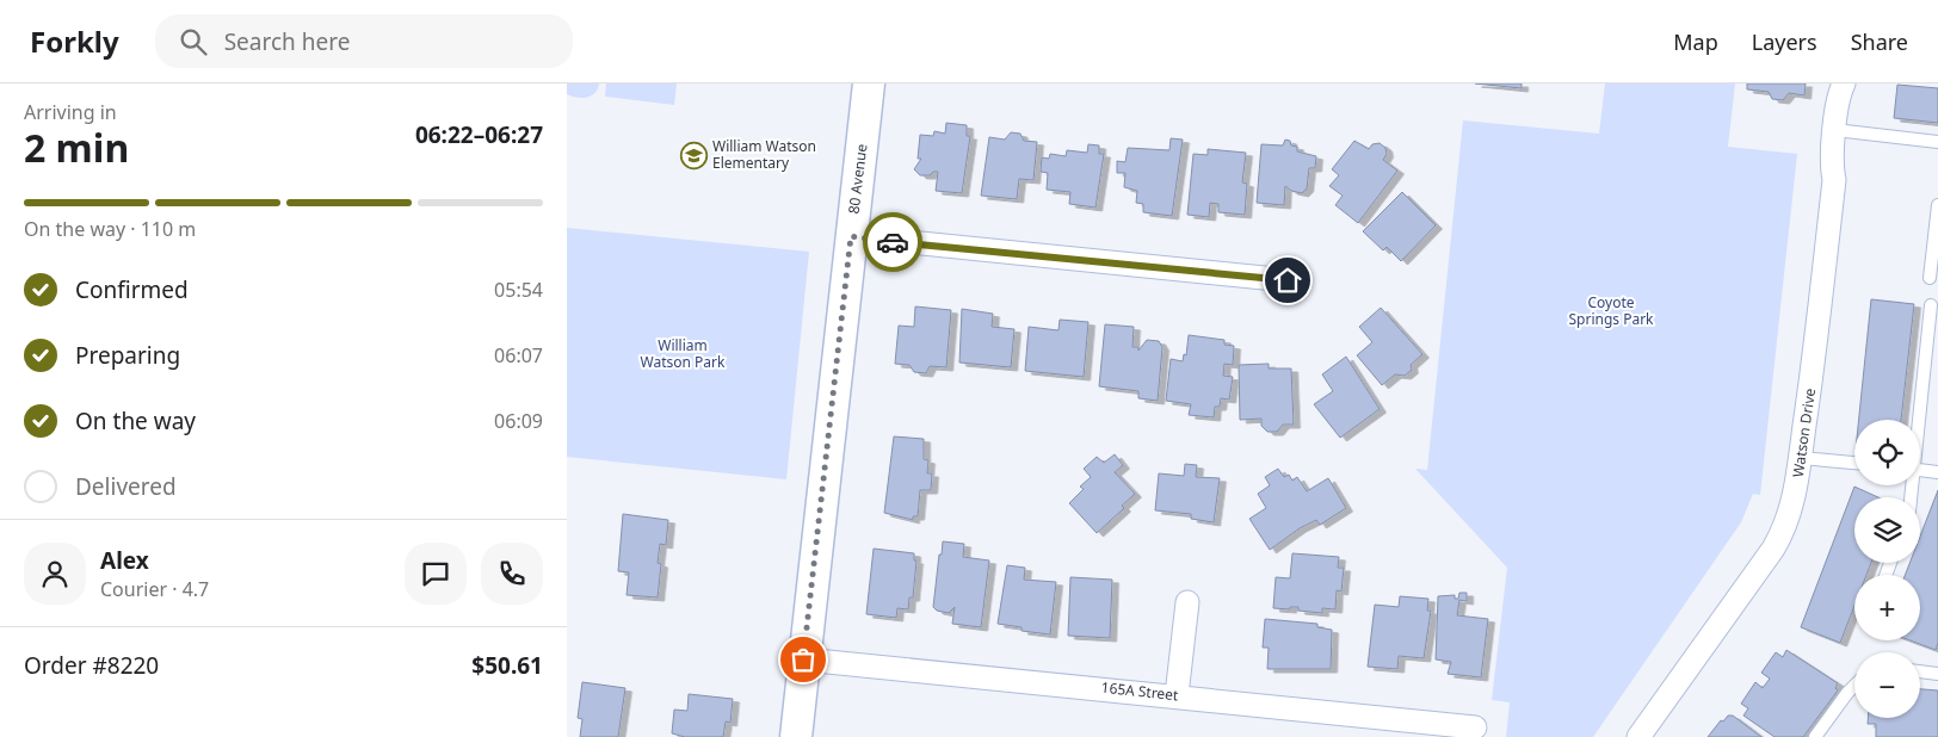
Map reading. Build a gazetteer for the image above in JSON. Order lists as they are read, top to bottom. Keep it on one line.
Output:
{"streets":{"street":["80 Avenue","Watson Drive","165A Street"]},"crossings":[["80 Avenue","165A Street"]],"parks":["Coyote Springs Park","William Watson Park"],"places":{"school or university":["William Watson Elementary"]},"page":{"header":"Forkly","search":"Search here","nav":["Map","Layers","Share"],"heading":["2 min","Arriving in","06:22–06:27"],"panel":["Alex","Courier · 4.7","Order #8220","$50.61"],"bar":"On the way · 110 m","list":[["Confirmed","05:54"],["Preparing","06:07"],["On the way","06:09"],"Delivered"],"map_buttons":["+","−"]}}
